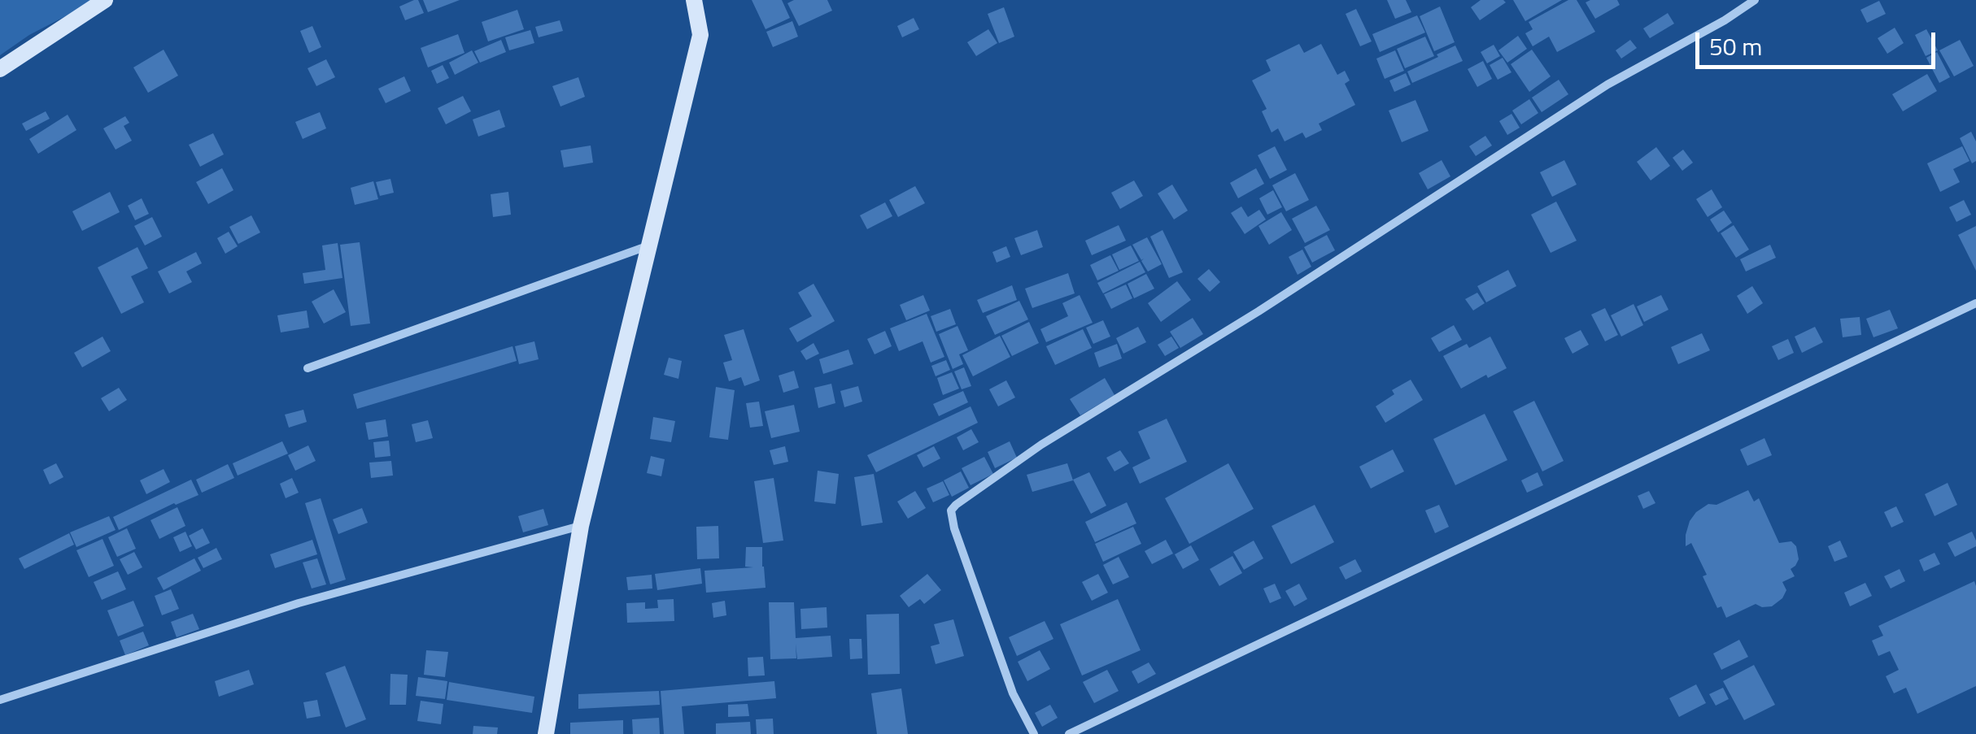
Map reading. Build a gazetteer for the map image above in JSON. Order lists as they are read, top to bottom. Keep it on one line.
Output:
{"scale_bar":"50 m"}
